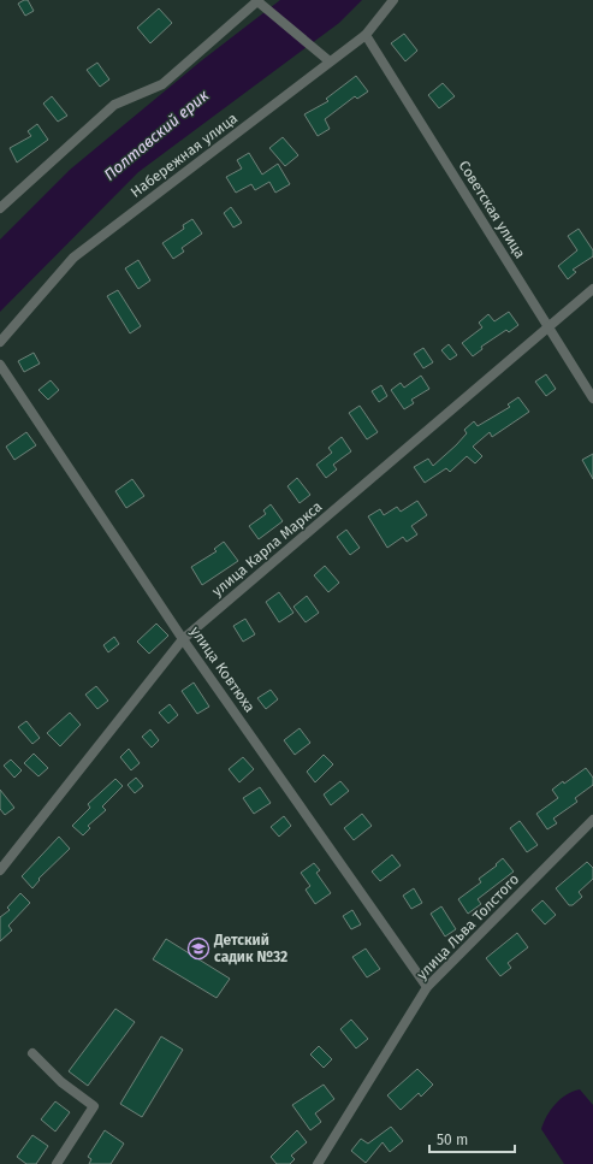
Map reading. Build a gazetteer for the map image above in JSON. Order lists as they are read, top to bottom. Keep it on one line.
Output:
{"streets":{"street":["Набережная улица","Советская улица","улица Карла Маркса","улица Ковтюха","улица Льва Толстого"]},"crossings":[["Набережная улица","Советская улица"],["Советская улица","улица Карла Маркса"],["улица Карла Маркса","улица Ковтюха"],["улица Ковтюха","улица Льва Толстого"]],"water":["Полтавский ерик"],"places":{"school or university":["Детский садик №32"]},"scale_bar":"50 m"}
